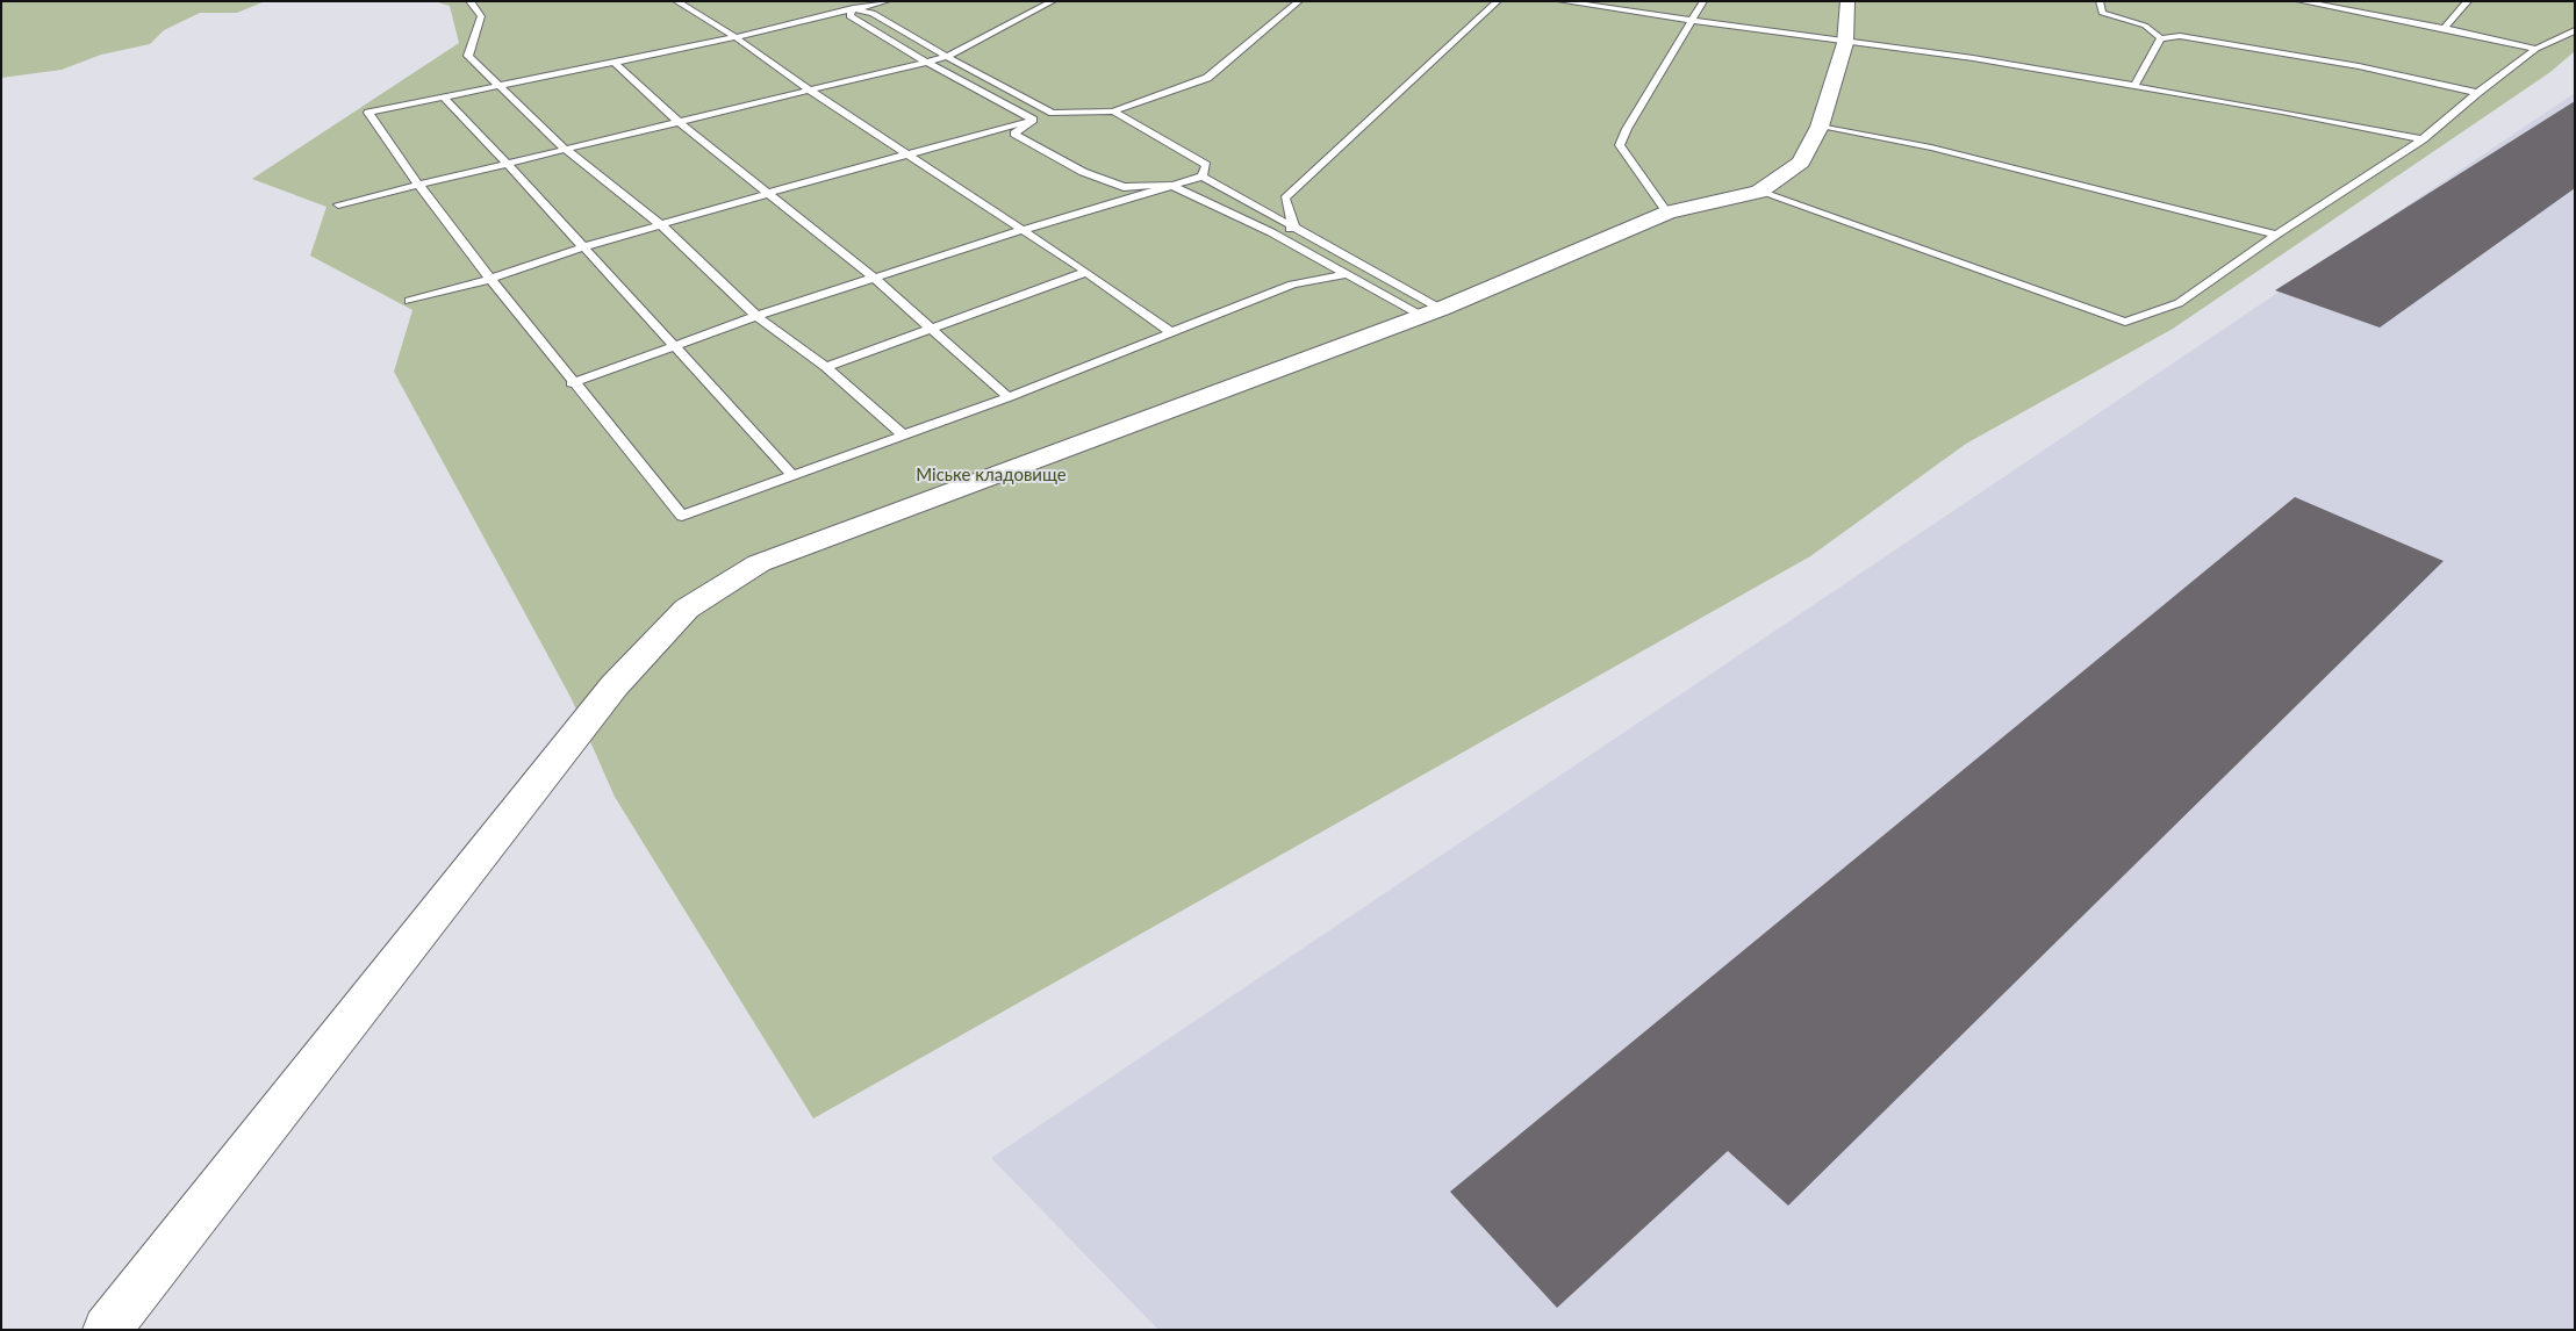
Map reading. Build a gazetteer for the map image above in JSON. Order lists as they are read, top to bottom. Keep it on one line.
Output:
{"parks":["Міське кладовище"]}
